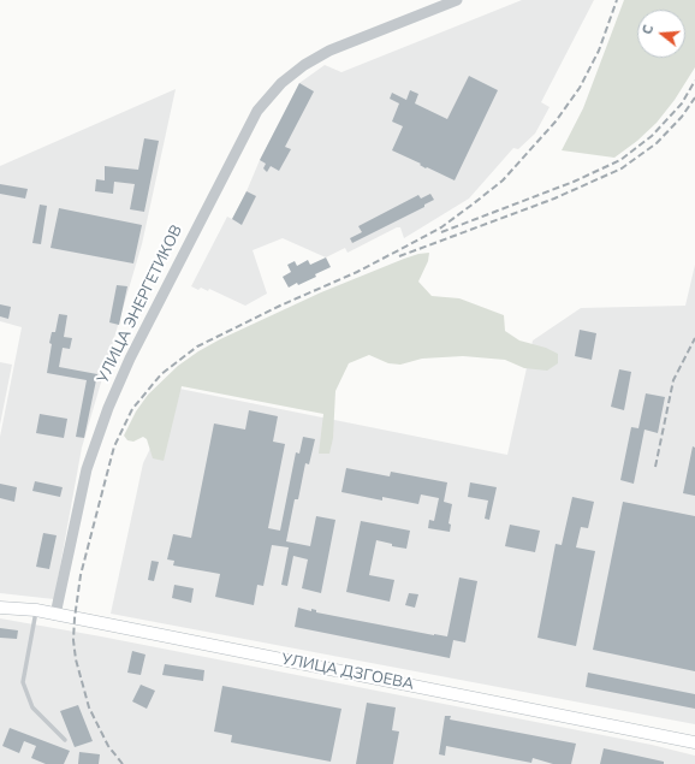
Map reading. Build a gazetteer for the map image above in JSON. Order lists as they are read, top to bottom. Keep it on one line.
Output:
{"streets":{"main road":["УЛИЦА ДЗГОЕВА"],"street":["УЛИЦА ЭНЕРГЕТИКОВ"]},"crossings":[["УЛИЦА ЭНЕРГЕТИКОВ","УЛИЦА ДЗГОЕВА"]],"north":"left"}
